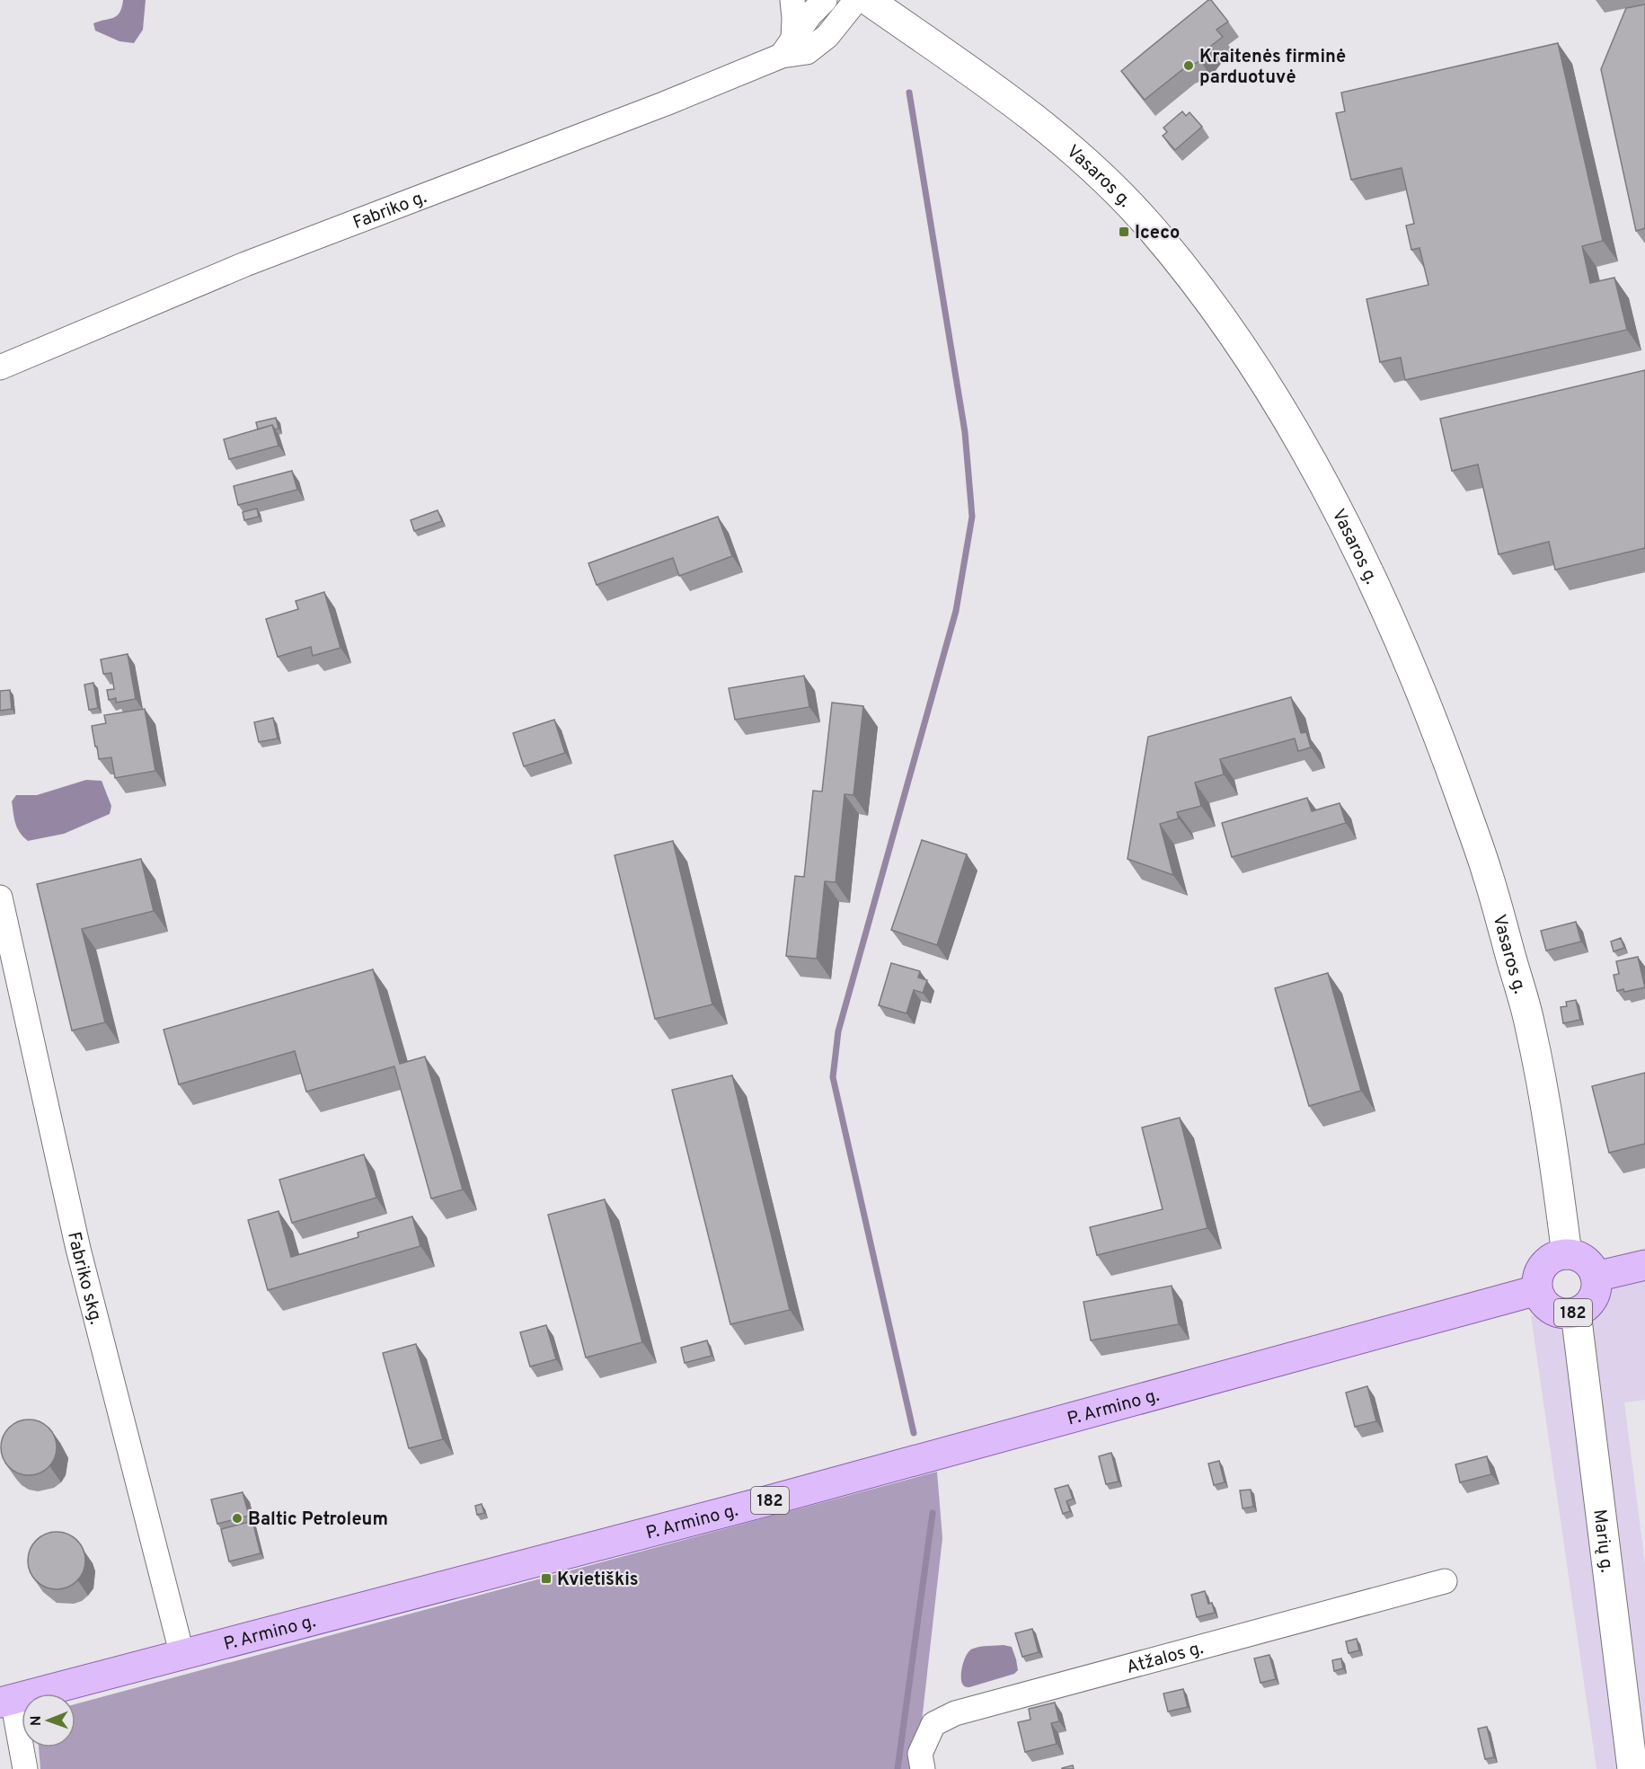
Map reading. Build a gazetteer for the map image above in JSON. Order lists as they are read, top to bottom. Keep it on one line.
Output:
{"streets":{"main road":["182","P. Armino g."],"street":["Vasaros g.","Fabriko g.","Fabriko skg.","Marių g.","Atžalos g."]},"crossings":[["Vasaros g.","182"],["Vasaros g.","P. Armino g."],["Vasaros g.","Marių g."],["Fabriko skg.","P. Armino g."],["182","P. Armino g."],["182","Marių g."],["P. Armino g.","Marių g."]],"places":{"other":["Kraitenės firminė parduotuvė","Baltic Petroleum"],"transit":["Iceco","Kvietiškis"]},"north":"left"}
